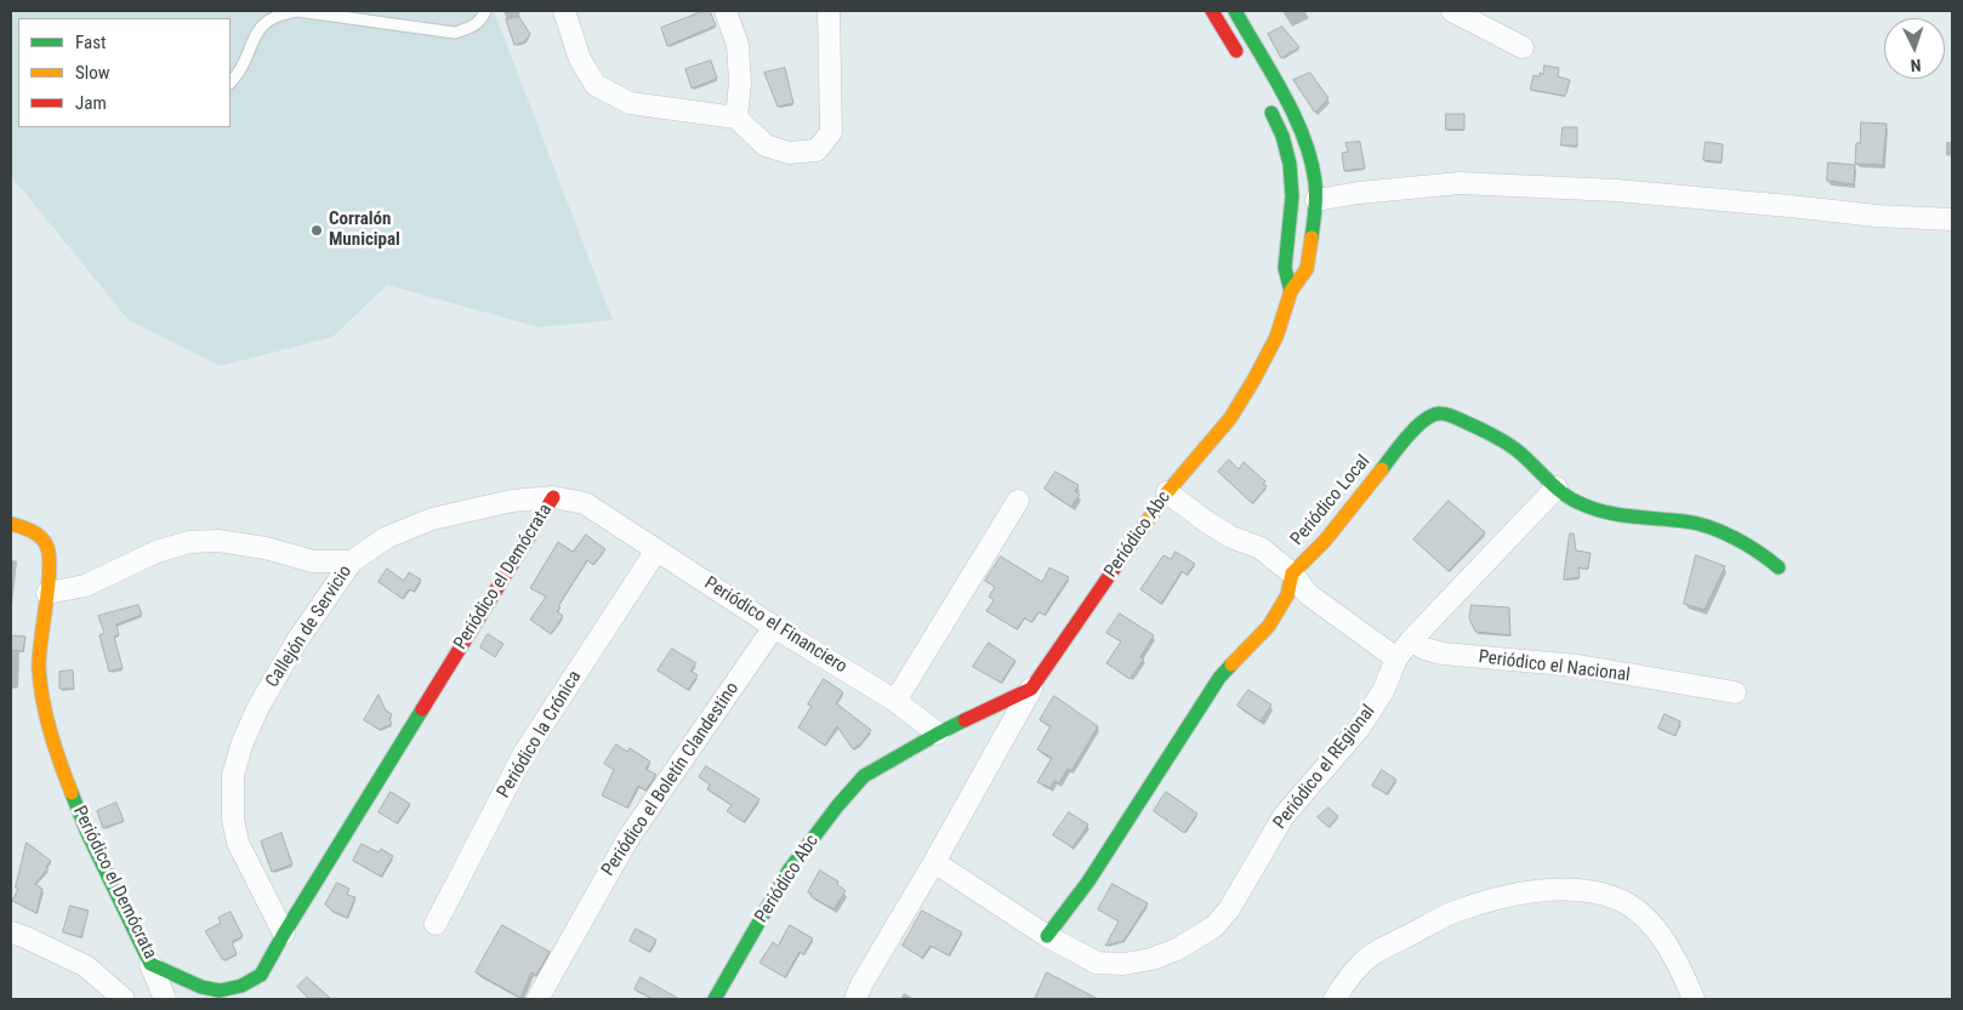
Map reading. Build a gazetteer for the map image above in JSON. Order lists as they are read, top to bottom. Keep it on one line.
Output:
{"streets":{"street":["Periódico Local","Periódico Abc","Periódico el Demócrata","Periódico el Financiero","Callejón de Servicio","Periódico el Nacional","Periódico la Crónica","Periódico el REgional","Periódico el Boletín Clandestino"]},"crossings":[["Periódico Local","Periódico el REgional"],["Periódico el Demócrata","Callejón de Servicio"],["Periódico el Financiero","Callejón de Servicio"],["Periódico el Financiero","Periódico la Crónica"],["Periódico el Financiero","Periódico el Boletín Clandestino"],["Callejón de Servicio","Periódico la Crónica"],["Periódico el Nacional","Periódico el REgional"]],"places":["Corralón Municipal"],"legend":["Fast","Slow","Jam"],"north":"bottom"}
